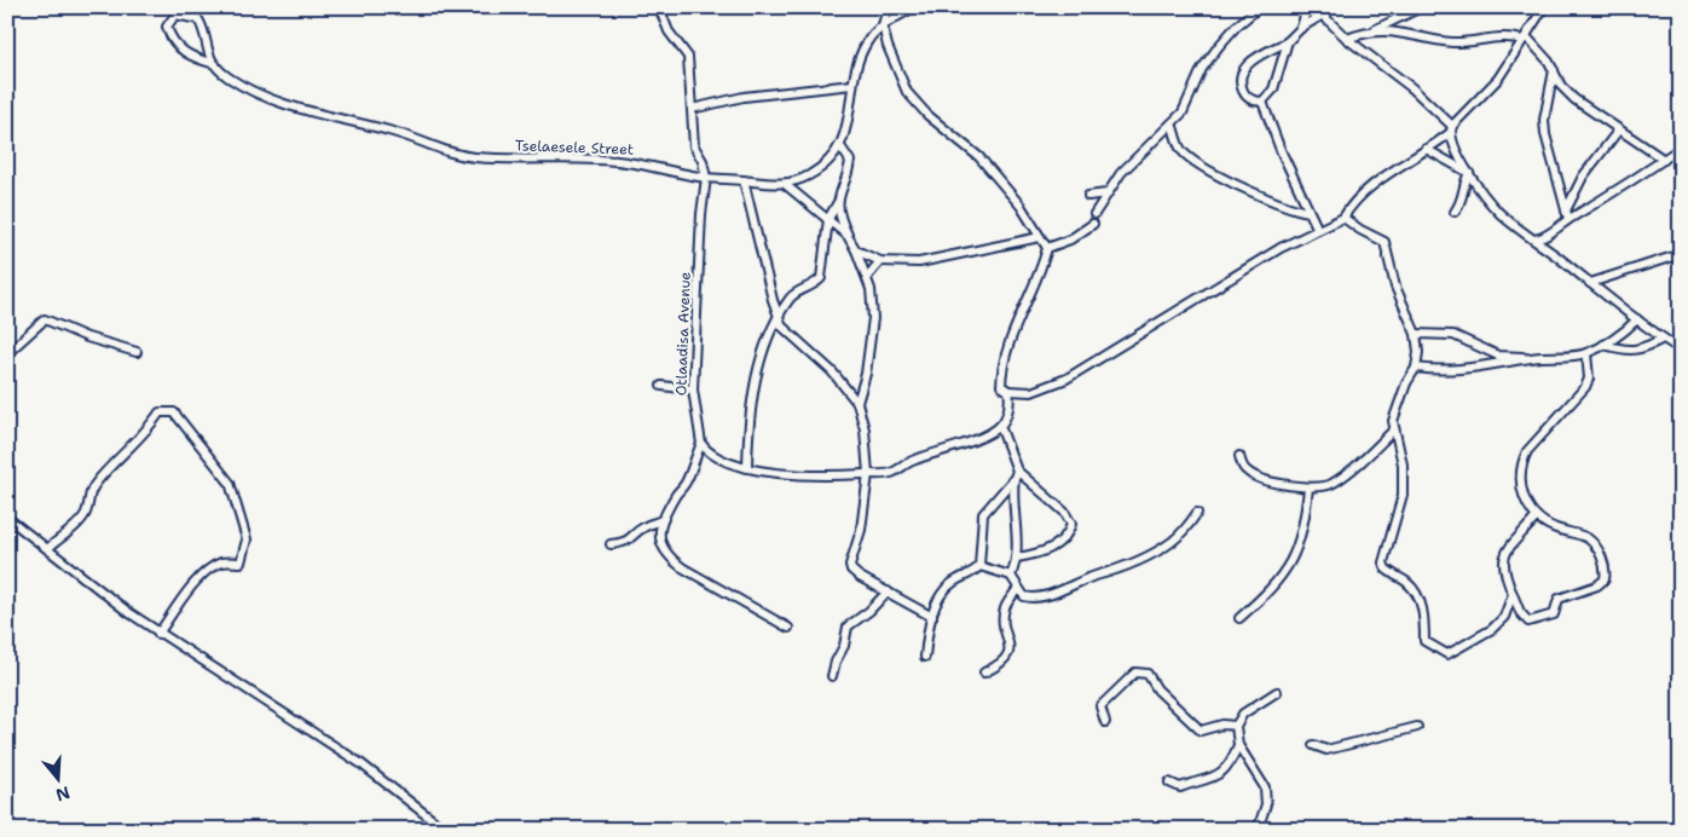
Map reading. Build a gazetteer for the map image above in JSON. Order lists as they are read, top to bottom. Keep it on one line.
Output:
{"streets":{"street":["Tselaesele Street","Otlaadisa Avenue"]},"crossings":[["Tselaesele Street","Otlaadisa Avenue"]],"north":"bottom"}
